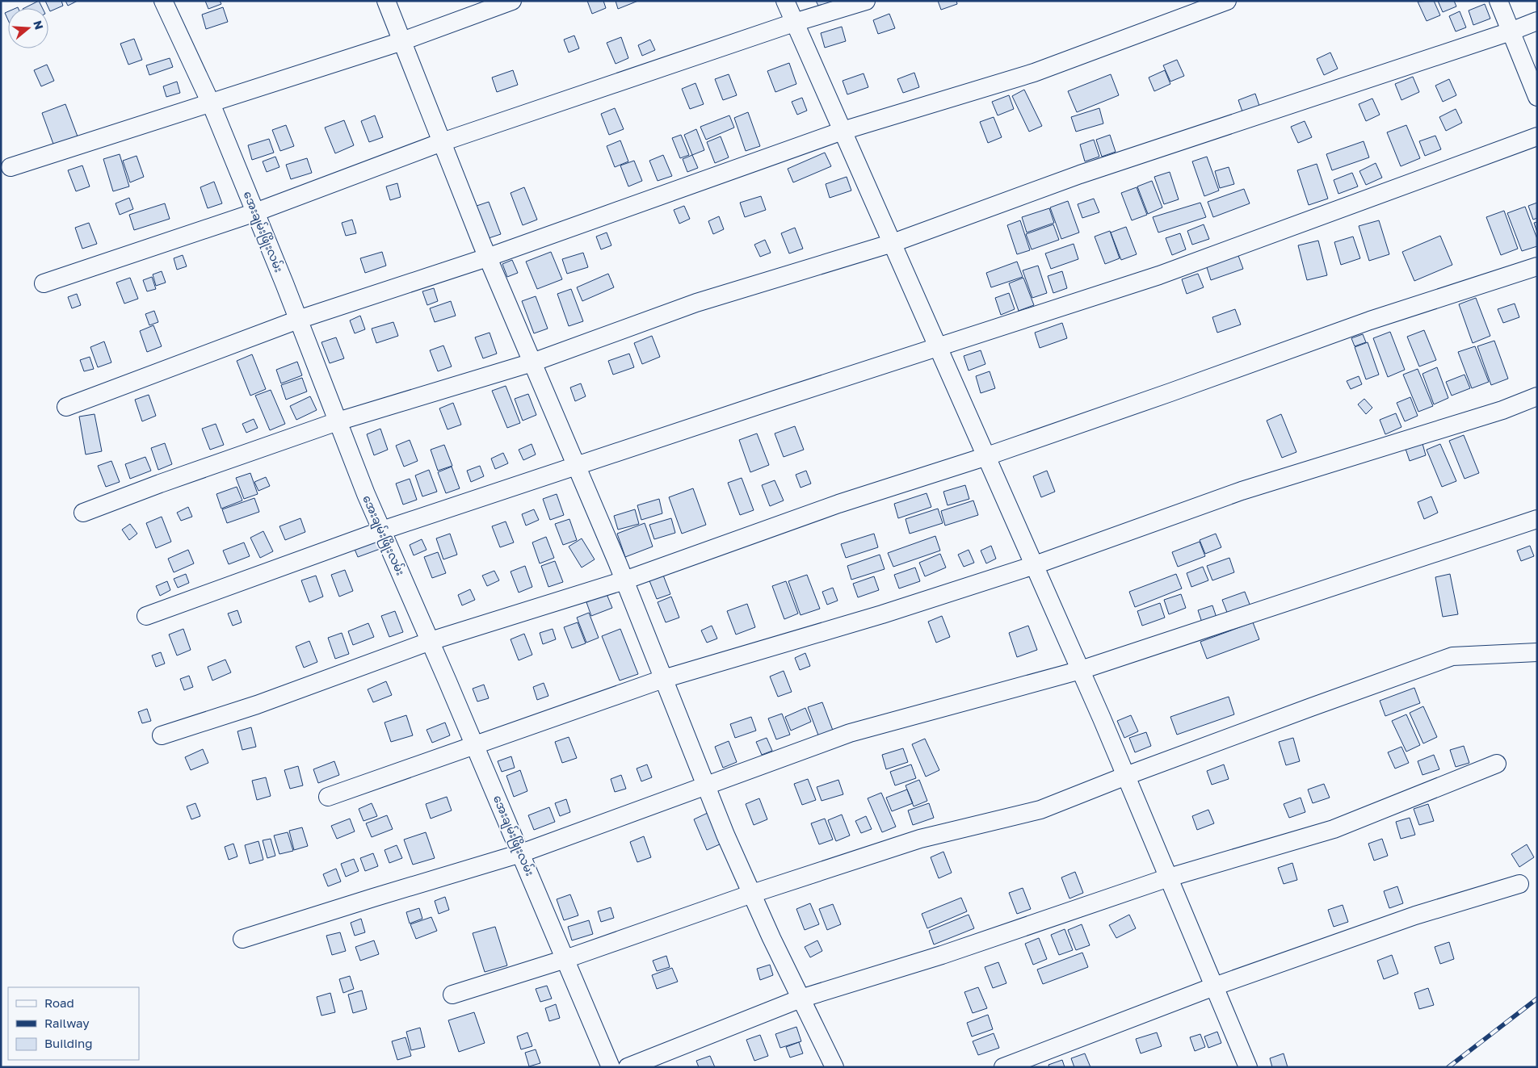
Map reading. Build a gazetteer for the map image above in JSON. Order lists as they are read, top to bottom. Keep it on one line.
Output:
{"streets":{"street":["အေးချမ်းဖြိုးလမ်း"]},"legend":["Road","Railway","Building"],"north":"right"}
